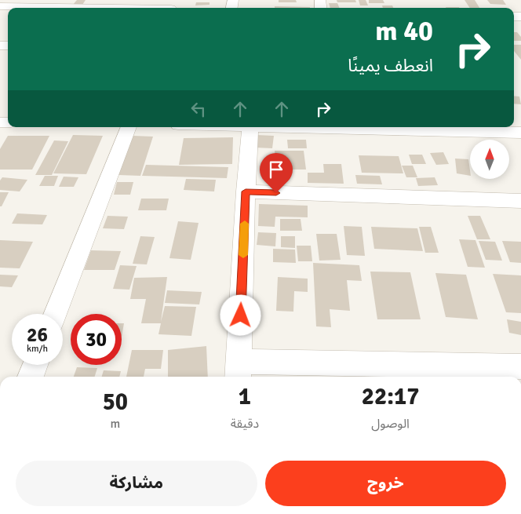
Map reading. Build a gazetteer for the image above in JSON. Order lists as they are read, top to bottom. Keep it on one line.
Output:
{"north":"top","page":{"turn":["40 m","انعطف يمينًا"],"speed":"26 km/h","limit":"30","eta":["22:17","الوصول","1","دقيقة","50","m"],"buttons":["خروج","مشاركة"]}}
